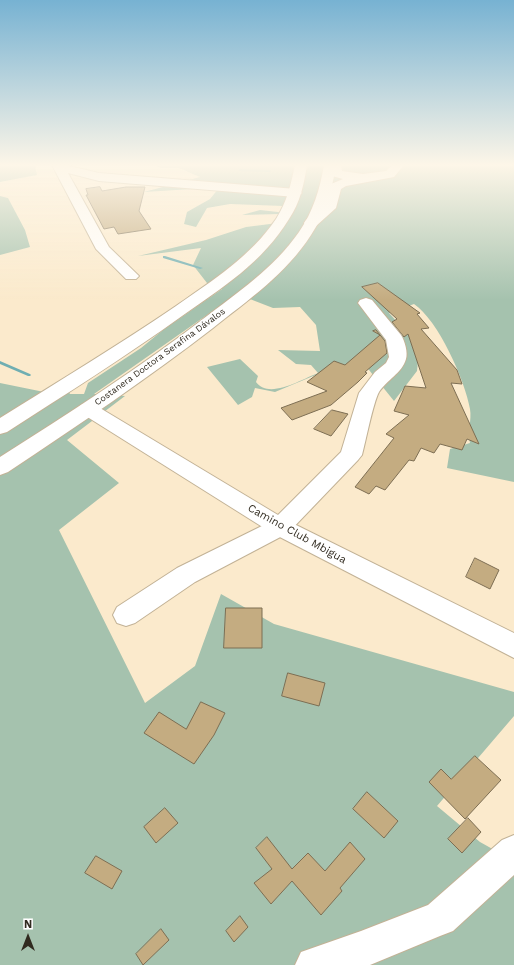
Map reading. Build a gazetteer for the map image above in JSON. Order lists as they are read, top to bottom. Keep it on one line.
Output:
{"streets":{"main road":["Costanera Doctora Serafina Dávalos","Camino Club Mbigua"]},"crossings":[["Costanera Doctora Serafina Dávalos","Camino Club Mbigua"]],"north":"top"}
